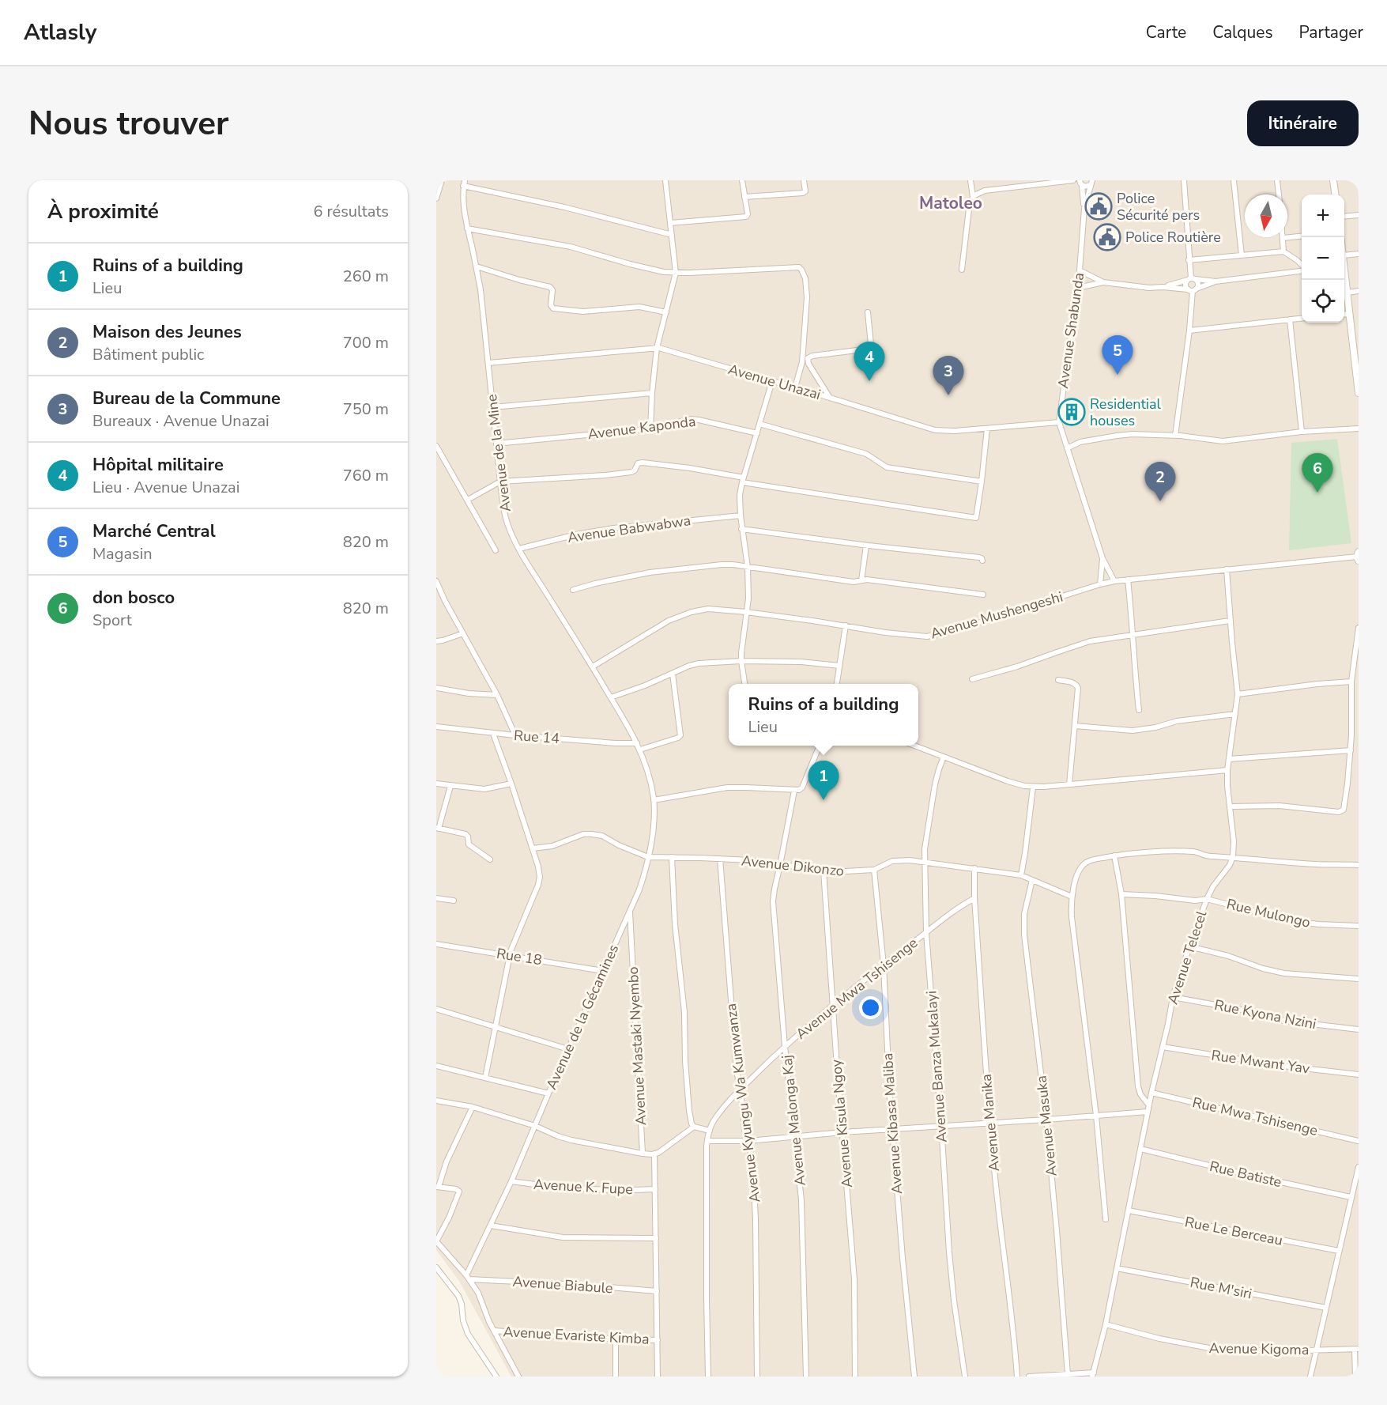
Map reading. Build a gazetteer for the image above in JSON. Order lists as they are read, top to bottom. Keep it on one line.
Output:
{"streets":{"street":["Avenue Shabunda","Avenue Unazai","Avenue Kaponda","Avenue de la Mine","Avenue Babwabwa","Avenue Mushengeshi","Rue 14","Avenue Dikonzo","Rue Mulongo","Rue 18","Avenue Telecel","Avenue Mwa Tshisenge","Rue Kyona Nzini","Avenue de la Gécamines","Avenue Mastaki Nyembo","Rue Mwant Yav","Avenue Banza Mukalayi","Avenue Kyungu Wa Kumwanza","Rue Mwa Tshisenge","Avenue Malonga Kaj","Avenue Manika","Avenue Kisula Ngoy","Avenue Kibasa Maliba","Avenue Masuka","Rue Batiste","Avenue K. Fupe","Rue Le Berceau","Avenue Biabule","Rue M'siri","Avenue Evariste Kimba","Avenue Kigoma"]},"crossings":[["Avenue Shabunda","Avenue Unazai"],["Avenue Unazai","Avenue de la Mine"],["Avenue Kaponda","Avenue de la Mine"],["Avenue de la Mine","Avenue Babwabwa"],["Avenue de la Mine","Avenue Mushengeshi"],["Avenue de la Mine","Rue 14"],["Avenue de la Mine","Avenue de la Gécamines"],["Avenue Dikonzo","Avenue de la Gécamines"],["Avenue Dikonzo","Avenue Banza Mukalayi"],["Avenue Dikonzo","Avenue Kyungu Wa Kumwanza"],["Avenue Dikonzo","Avenue Malonga Kaj"],["Avenue Dikonzo","Avenue Manika"],["Avenue Dikonzo","Avenue Kisula Ngoy"],["Avenue Dikonzo","Avenue Kibasa Maliba"],["Avenue Dikonzo","Avenue Masuka"],["Rue Mulongo","Avenue Telecel"],["Rue 18","Avenue de la Gécamines"],["Avenue Telecel","Rue Kyona Nzini"],["Avenue Telecel","Rue Mwant Yav"],["Avenue Telecel","Rue Mwa Tshisenge"],["Avenue Telecel","Rue Batiste"],["Avenue Telecel","Rue Le Berceau"],["Avenue Telecel","Rue M'siri"],["Avenue Telecel","Avenue Kigoma"],["Avenue Mwa Tshisenge","Avenue Banza Mukalayi"],["Avenue Mwa Tshisenge","Avenue Kyungu Wa Kumwanza"],["Avenue Mwa Tshisenge","Avenue Malonga Kaj"],["Avenue Mwa Tshisenge","Avenue Manika"],["Avenue Mwa Tshisenge","Avenue Kisula Ngoy"],["Avenue Mwa Tshisenge","Avenue Kibasa Maliba"],["Avenue de la Gécamines","Avenue Mastaki Nyembo"],["Avenue de la Gécamines","Avenue K. Fupe"],["Avenue de la Gécamines","Avenue Biabule"]],"districts":["Matoleo"],"places":{"public building":["Police Sécurité pers","Police Routière"],"building":["Residential houses"]},"north":"bottom","page":{"header":"Atlasly","nav":["Carte","Calques","Partager"],"buttons":"Itinéraire","title":"Nous trouver","heading":["À proximité","6 résultats"],"map_buttons":["+","−"],"list":[{"mark":"1","name":"Ruins of a building","note":"Lieu","value":"260 m"},{"mark":"2","name":"Maison des Jeunes","note":"Bâtiment public","value":"700 m"},{"mark":"3","name":"Bureau de la Commune","note":"Bureaux · Avenue Unazai","value":"750 m"},{"mark":"4","name":"Hôpital militaire","note":"Lieu · Avenue Unazai","value":"760 m"},{"mark":"5","name":"Marché Central","note":"Magasin","value":"820 m"},{"mark":"6","name":"don bosco","note":"Sport","value":"820 m"}],"pins":["5","4","3","6","2","1"],"popup":["Ruins of a building","Lieu"]}}
